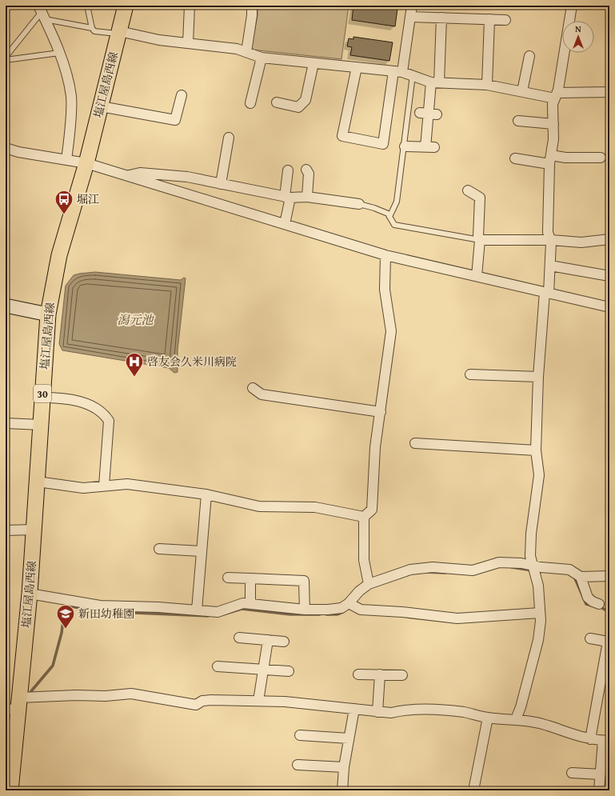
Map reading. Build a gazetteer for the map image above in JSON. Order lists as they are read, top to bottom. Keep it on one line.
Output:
{"streets":{"main road":["塩江屋島西線","30"]},"water":["潟元池"],"places":{"bus stop":["堀江"],"hospital":["啓友会久米川病院"],"school or university":["新田幼稚園"]},"north":"top"}
